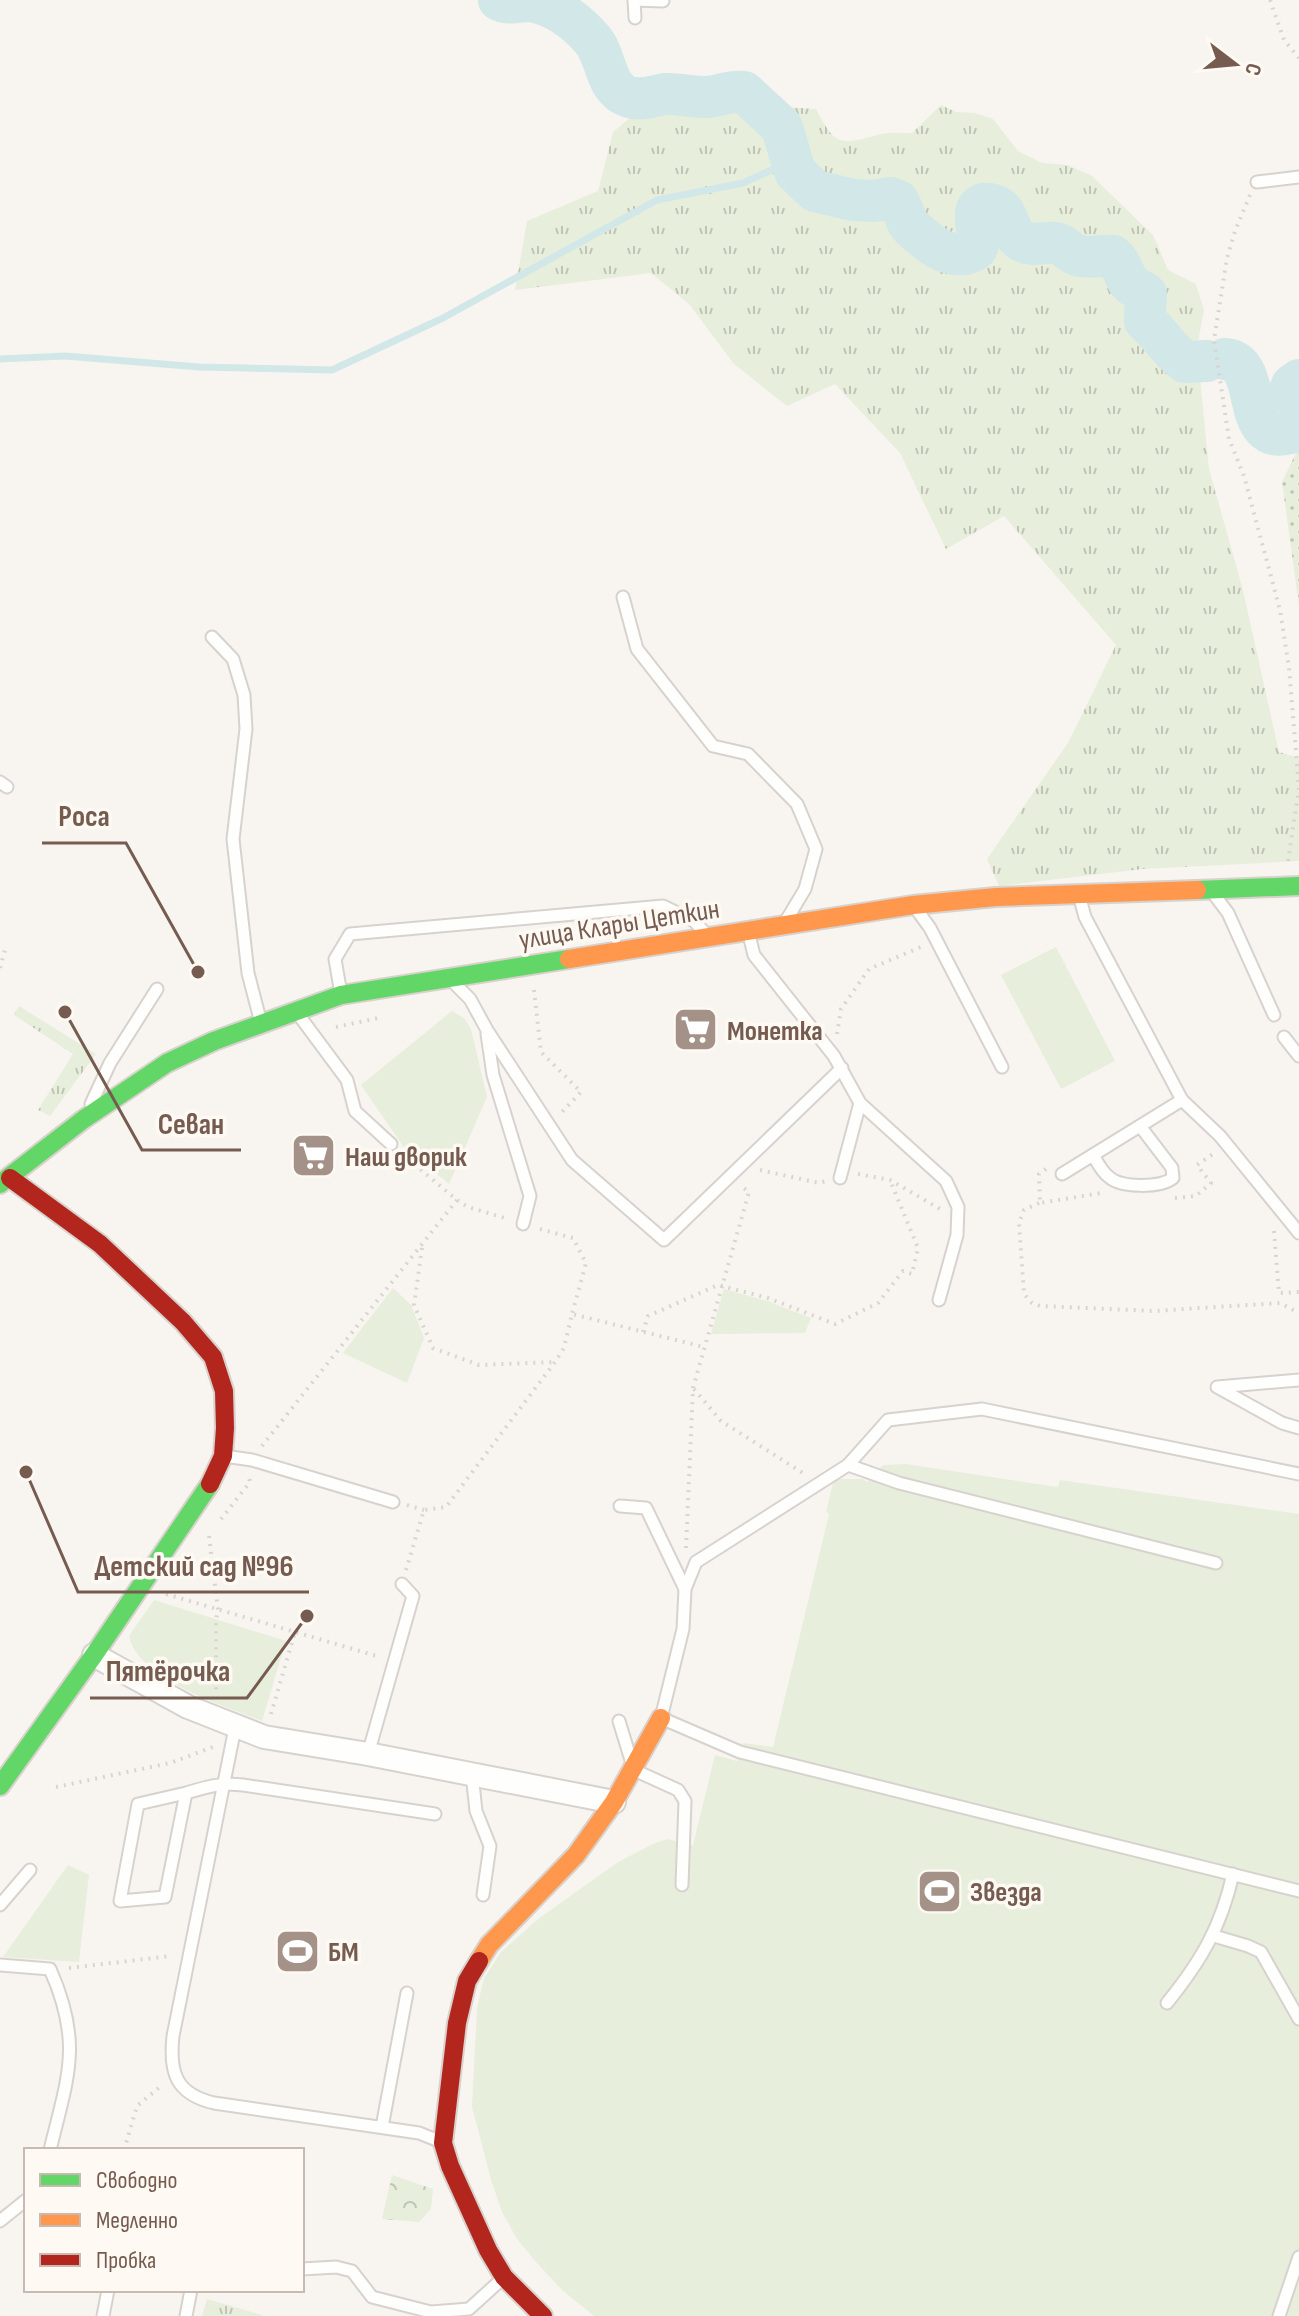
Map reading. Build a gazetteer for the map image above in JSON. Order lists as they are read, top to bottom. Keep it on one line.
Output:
{"streets":{"street":["улица Клары Цеткин"]},"places":{"other":["Роса","Севан","Детский сад №96","Пятёрочка"],"supermarket":["Монетка","Наш дворик"],"sports":["Звезда","БМ"]},"legend":["Свободно","Медленно","Пробка"],"north":"right"}
